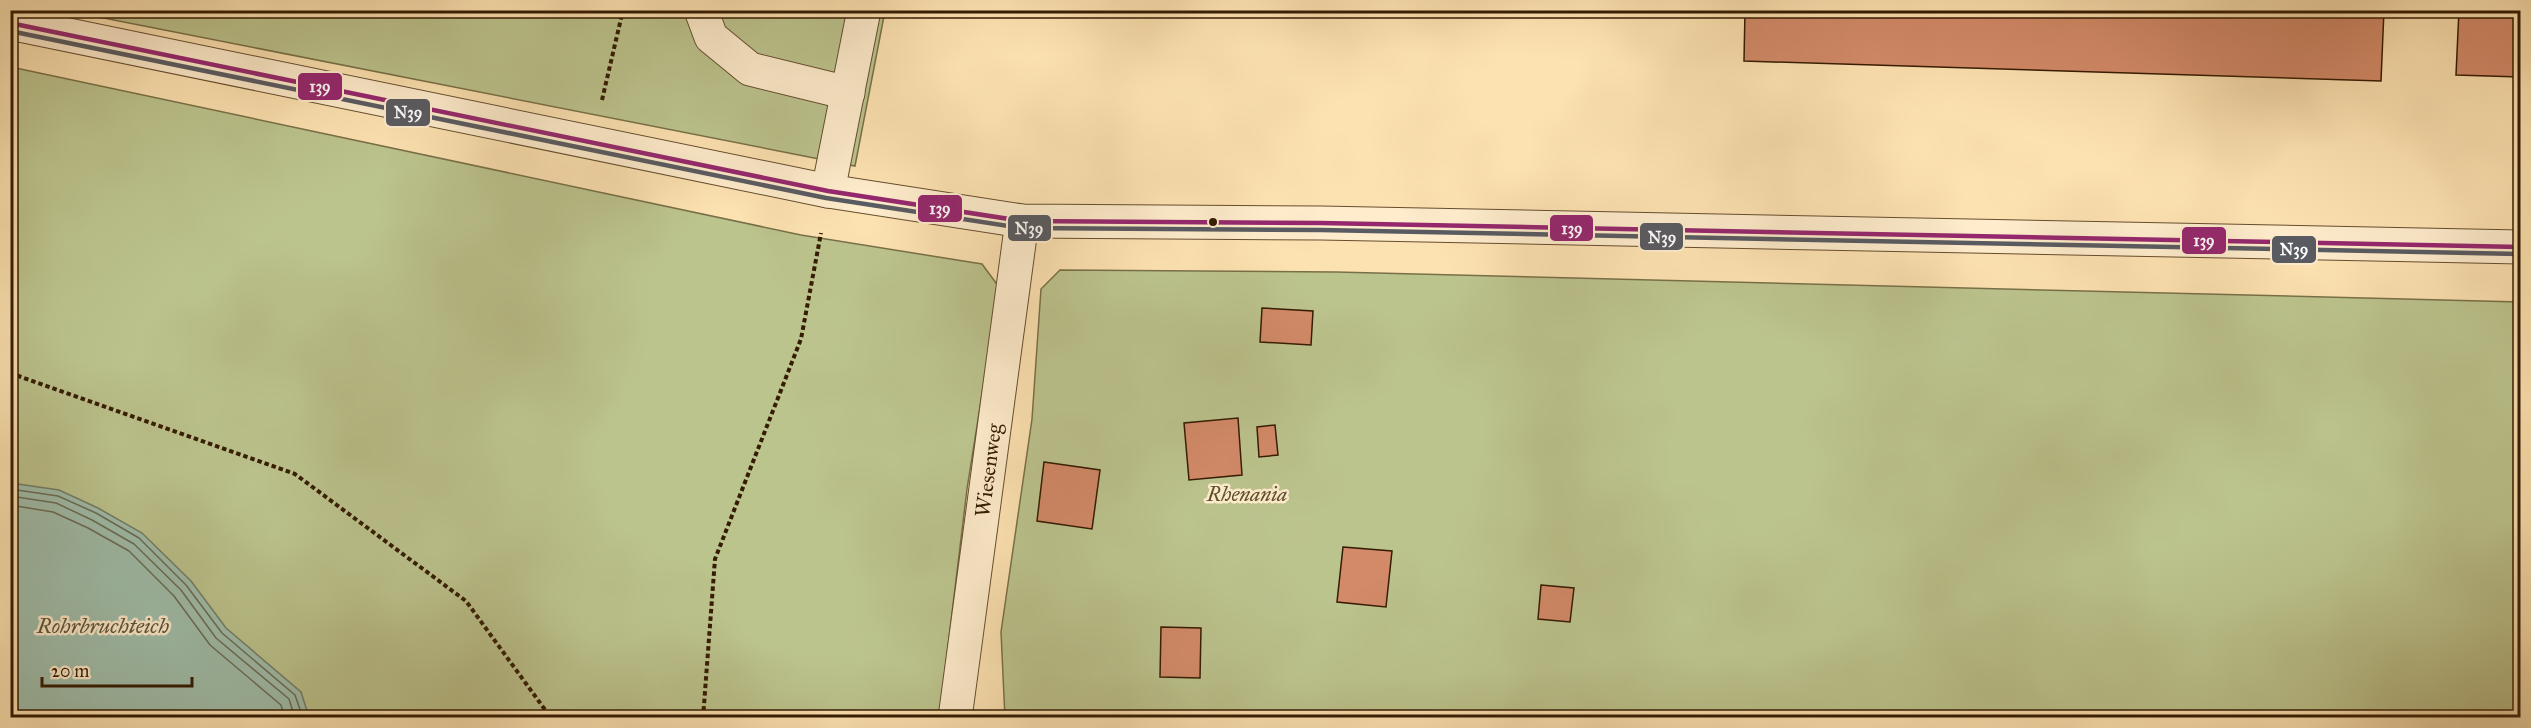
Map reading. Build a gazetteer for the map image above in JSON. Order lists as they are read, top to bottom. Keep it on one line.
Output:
{"streets":{"street":["Wiesenweg"]},"water":["Rohrbruchteich"],"parks":["Rhenania"],"lines":["transit line 139","transit line N39"],"scale_bar":"20 m"}
